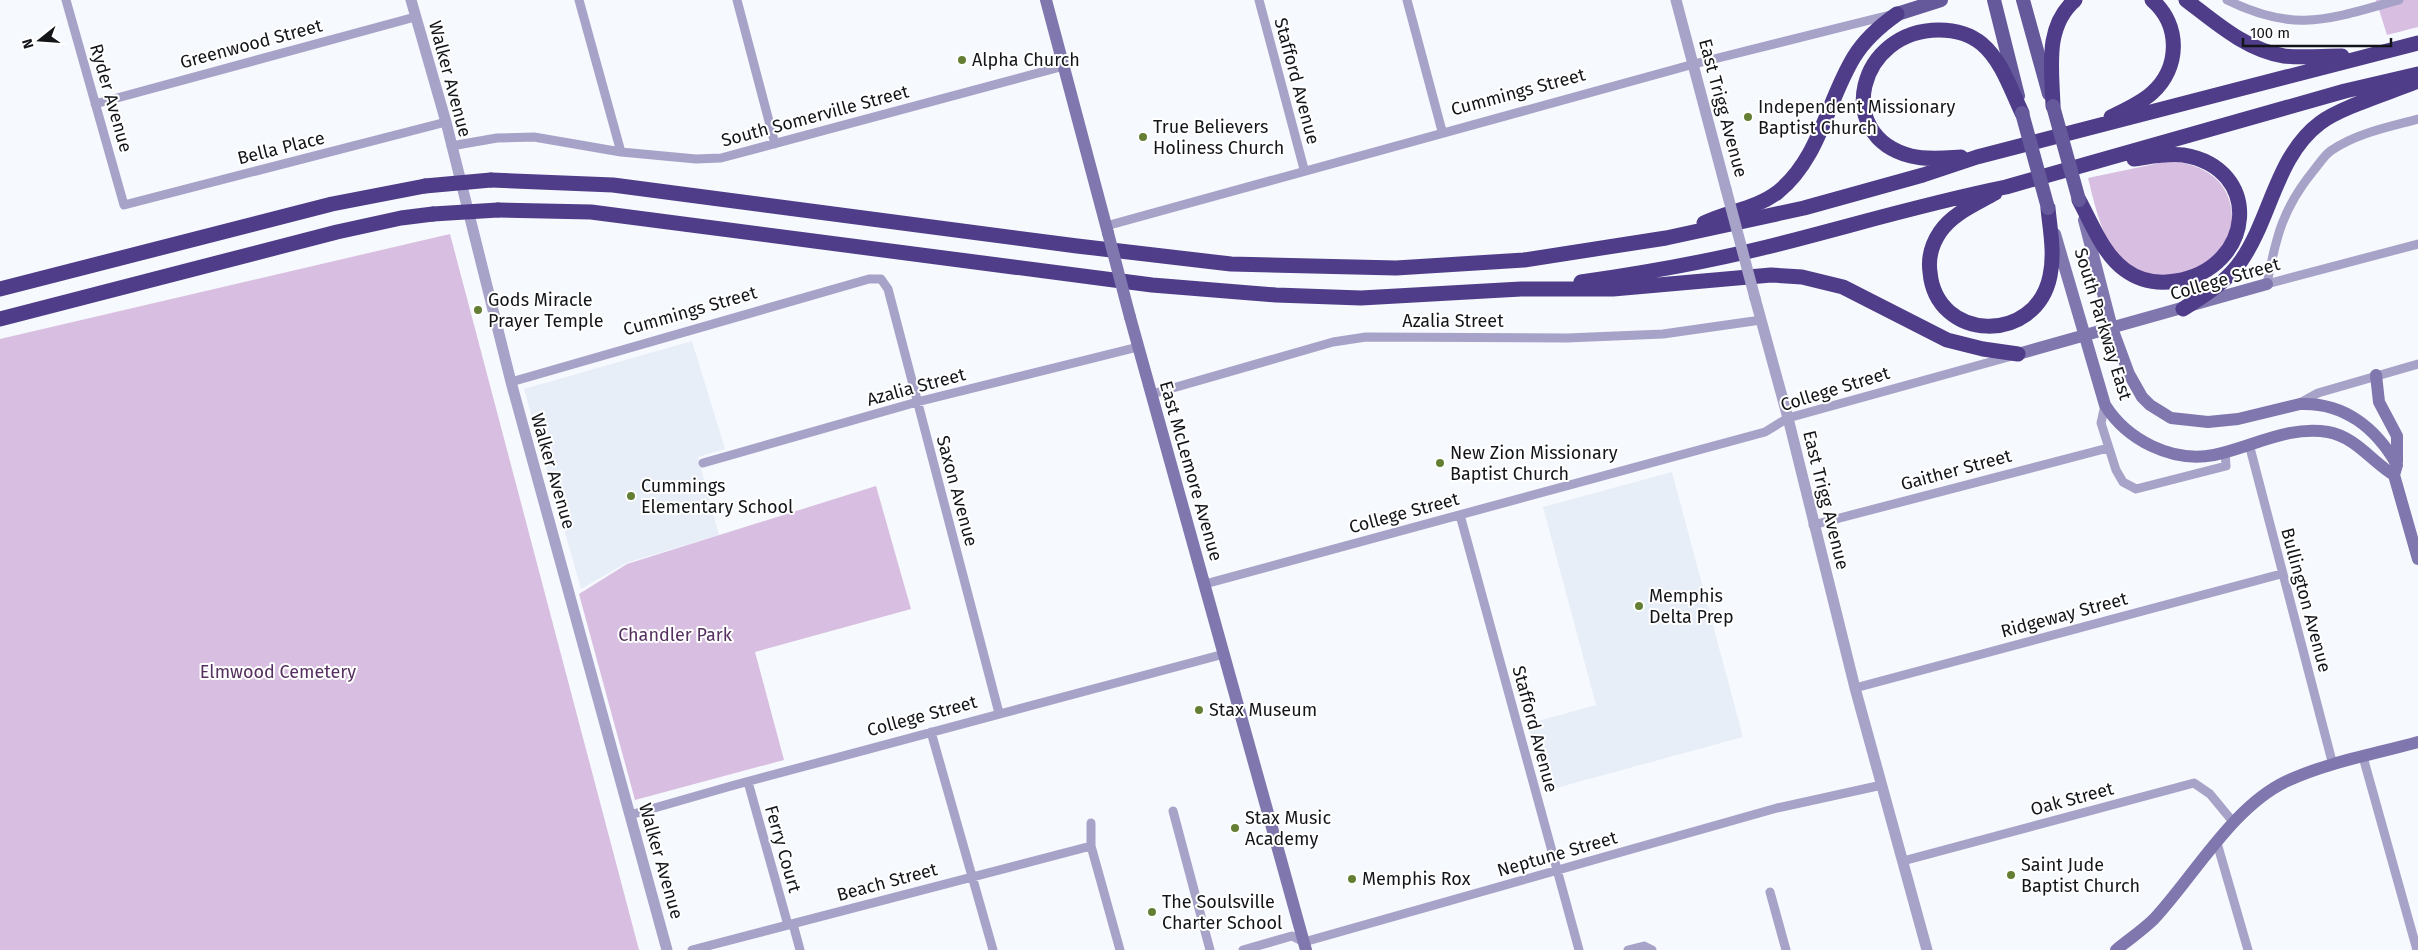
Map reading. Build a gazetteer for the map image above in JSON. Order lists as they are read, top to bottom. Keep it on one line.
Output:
{"streets":{"main road":["Cummings Street","College Street","South Parkway East","East McLemore Avenue"],"street":["Greenwood Street","Walker Avenue","Stafford Avenue","Ryder Avenue","East Trigg Avenue","South Somerville Street","Bella Place","Azalia Street","Gaither Street","Saxon Avenue","Bullington Avenue","Ridgeway Street","Oak Street","Ferry Court","Neptune Street","Beach Street"]},"crossings":[["Greenwood Street","Walker Avenue"],["Greenwood Street","Ryder Avenue"],["Walker Avenue","Cummings Street"],["Walker Avenue","South Somerville Street"],["Walker Avenue","Bella Place"],["Walker Avenue","College Street"],["Stafford Avenue","Cummings Street"],["Stafford Avenue","College Street"],["Stafford Avenue","Neptune Street"],["Cummings Street","East Trigg Avenue"],["Cummings Street","East McLemore Avenue"],["Cummings Street","Saxon Avenue"],["Ryder Avenue","Bella Place"],["East Trigg Avenue","College Street"],["East Trigg Avenue","Azalia Street"],["East Trigg Avenue","Gaither Street"],["East Trigg Avenue","Ridgeway Street"],["East Trigg Avenue","Oak Street"],["East Trigg Avenue","Neptune Street"],["South Somerville Street","East McLemore Avenue"],["College Street","South Parkway East"],["College Street","East McLemore Avenue"],["College Street","Saxon Avenue"],["College Street","Ferry Court"],["Azalia Street","East McLemore Avenue"],["Azalia Street","Saxon Avenue"],["South Parkway East","Bullington Avenue"],["East McLemore Avenue","Neptune Street"],["Bullington Avenue","Ridgeway Street"],["Ferry Court","Beach Street"]],"parks":["Chandler Park","Elmwood Cemetery"],"places":["Alpha Church","Independent Missionary Baptist Church","True Believers Holiness Church","Gods Miracle Prayer Temple","New Zion Missionary Baptist Church","Cummings Elementary School","Memphis Delta Prep","Stax Museum","Stax Music Academy","Saint Jude Baptist Church","Memphis Rox","The Soulsville Charter School"],"scale_bar":"100 m","north":"left"}
